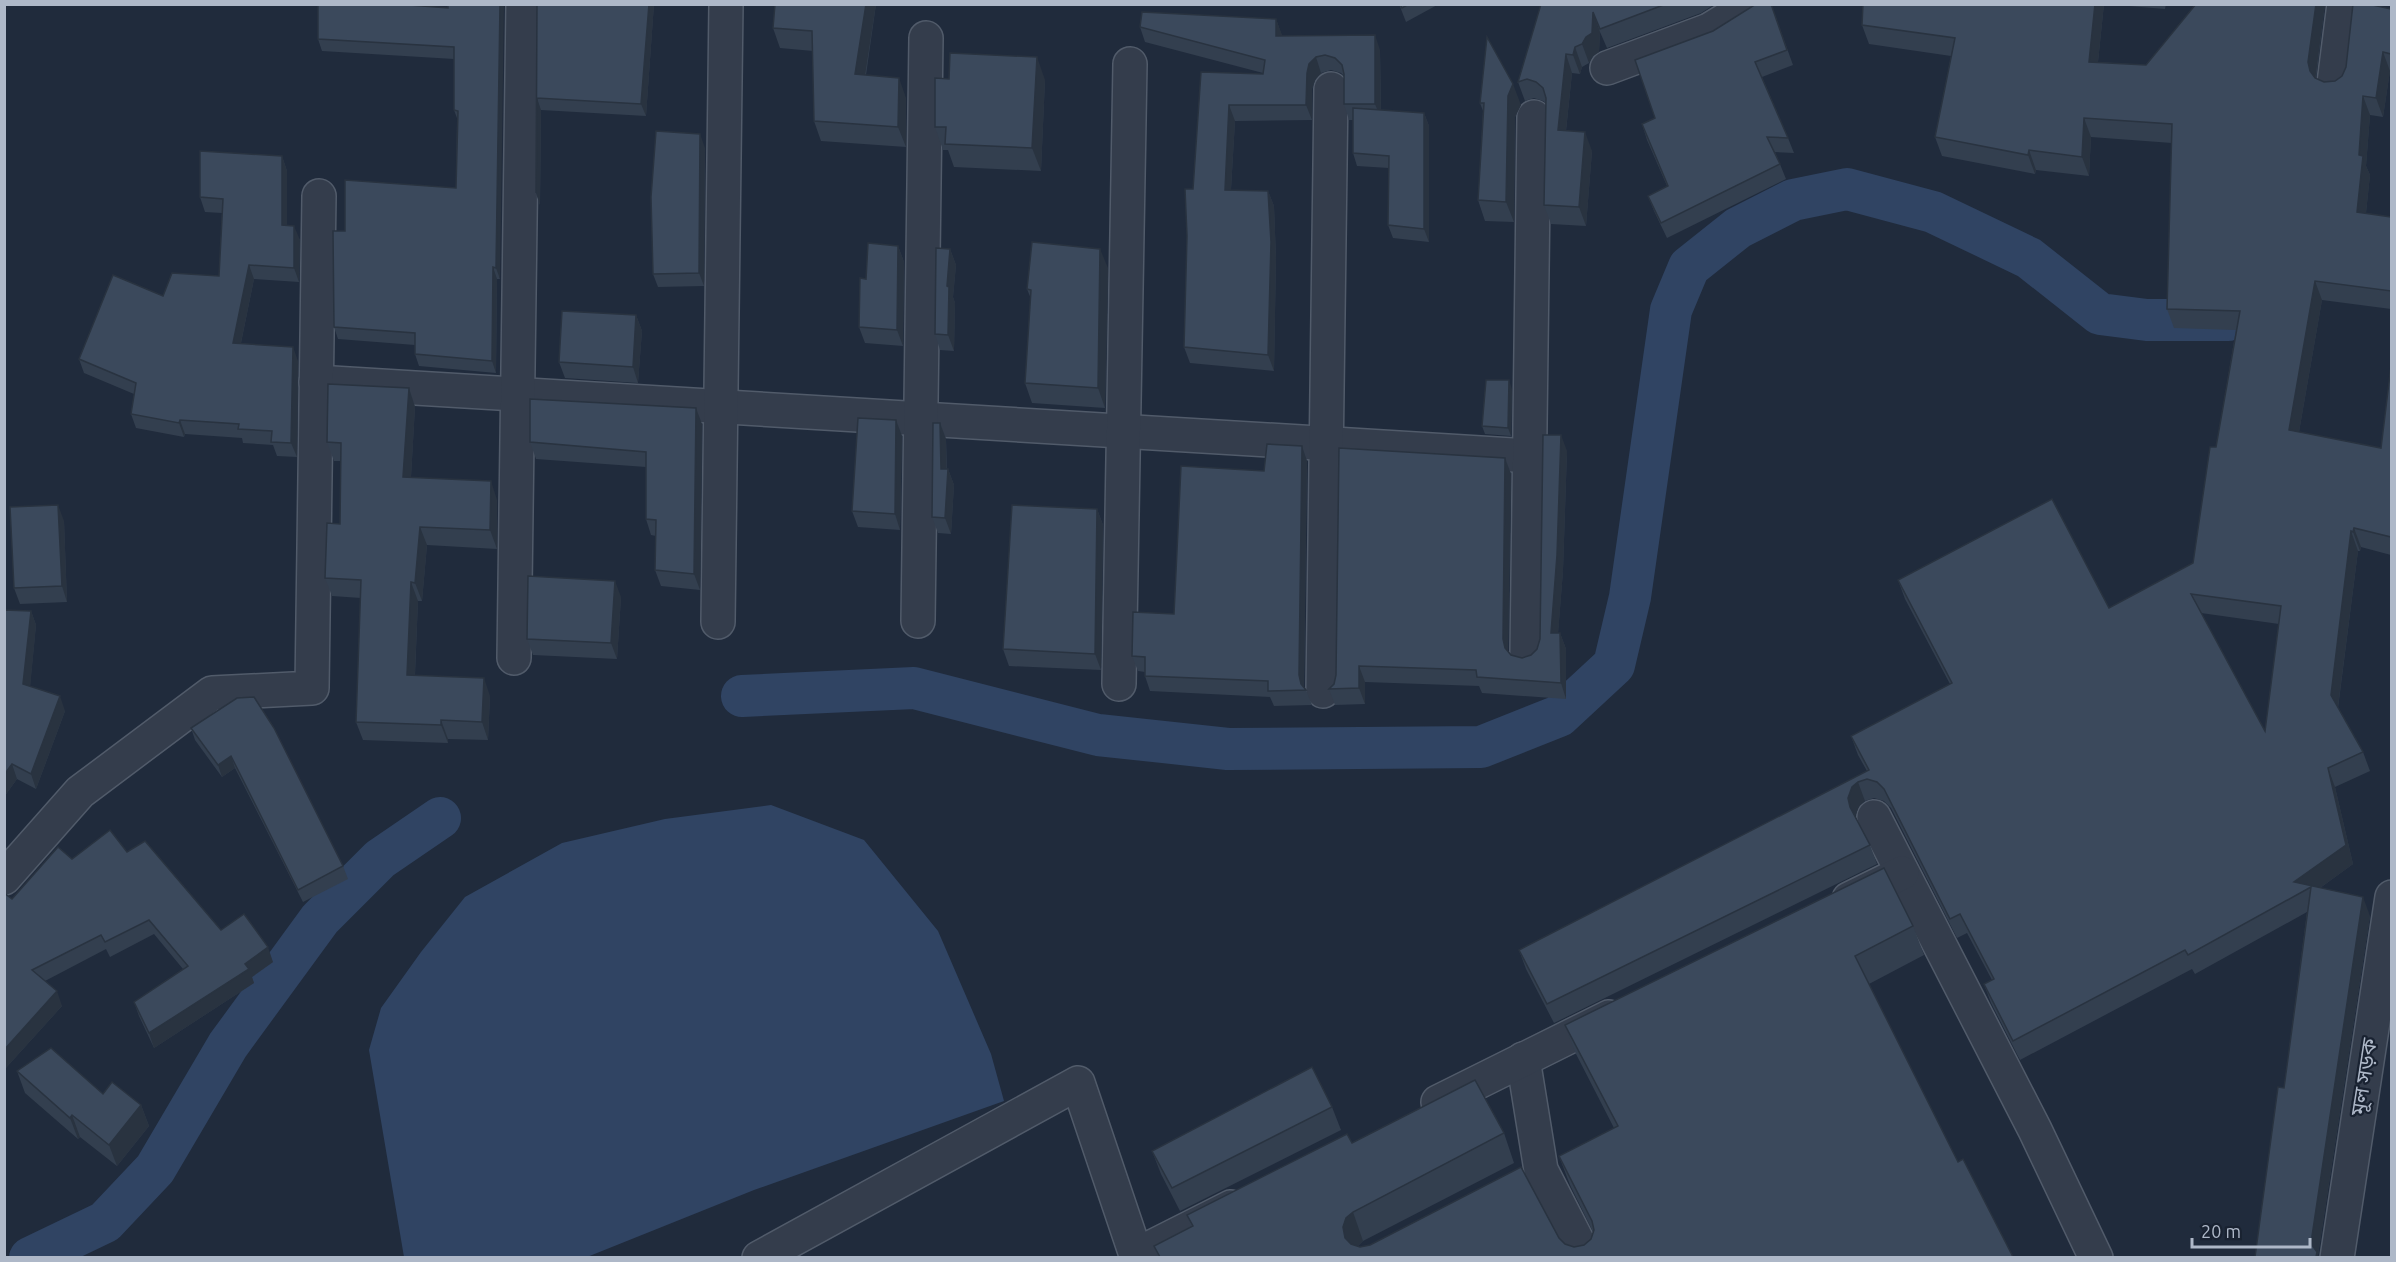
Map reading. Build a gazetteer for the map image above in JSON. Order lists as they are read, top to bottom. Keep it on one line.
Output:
{"streets":{"street":["মূল সড়ক"]},"scale_bar":"20 m"}
